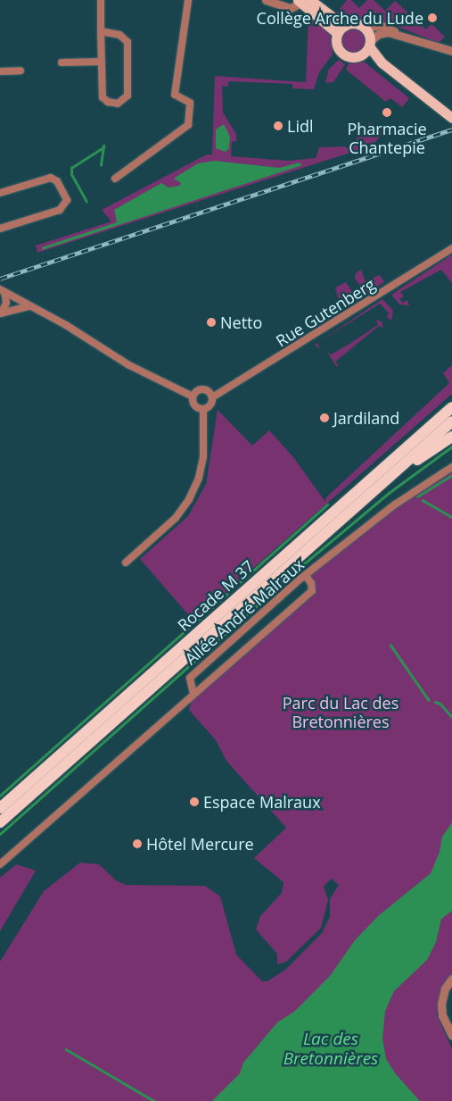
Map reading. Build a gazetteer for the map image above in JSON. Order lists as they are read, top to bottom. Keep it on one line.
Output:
{"streets":{"highway":["Rocade M 37"],"street":["Rue Gutenberg","Allée André Malraux"]},"water":["Lac des Bretonnières"],"parks":["Parc du Lac des Bretonnières"],"places":["Collège Arche du Lude","Pharmacie Chantepie","Lidl","Netto","Jardiland","Espace Malraux","Hôtel Mercure"]}
